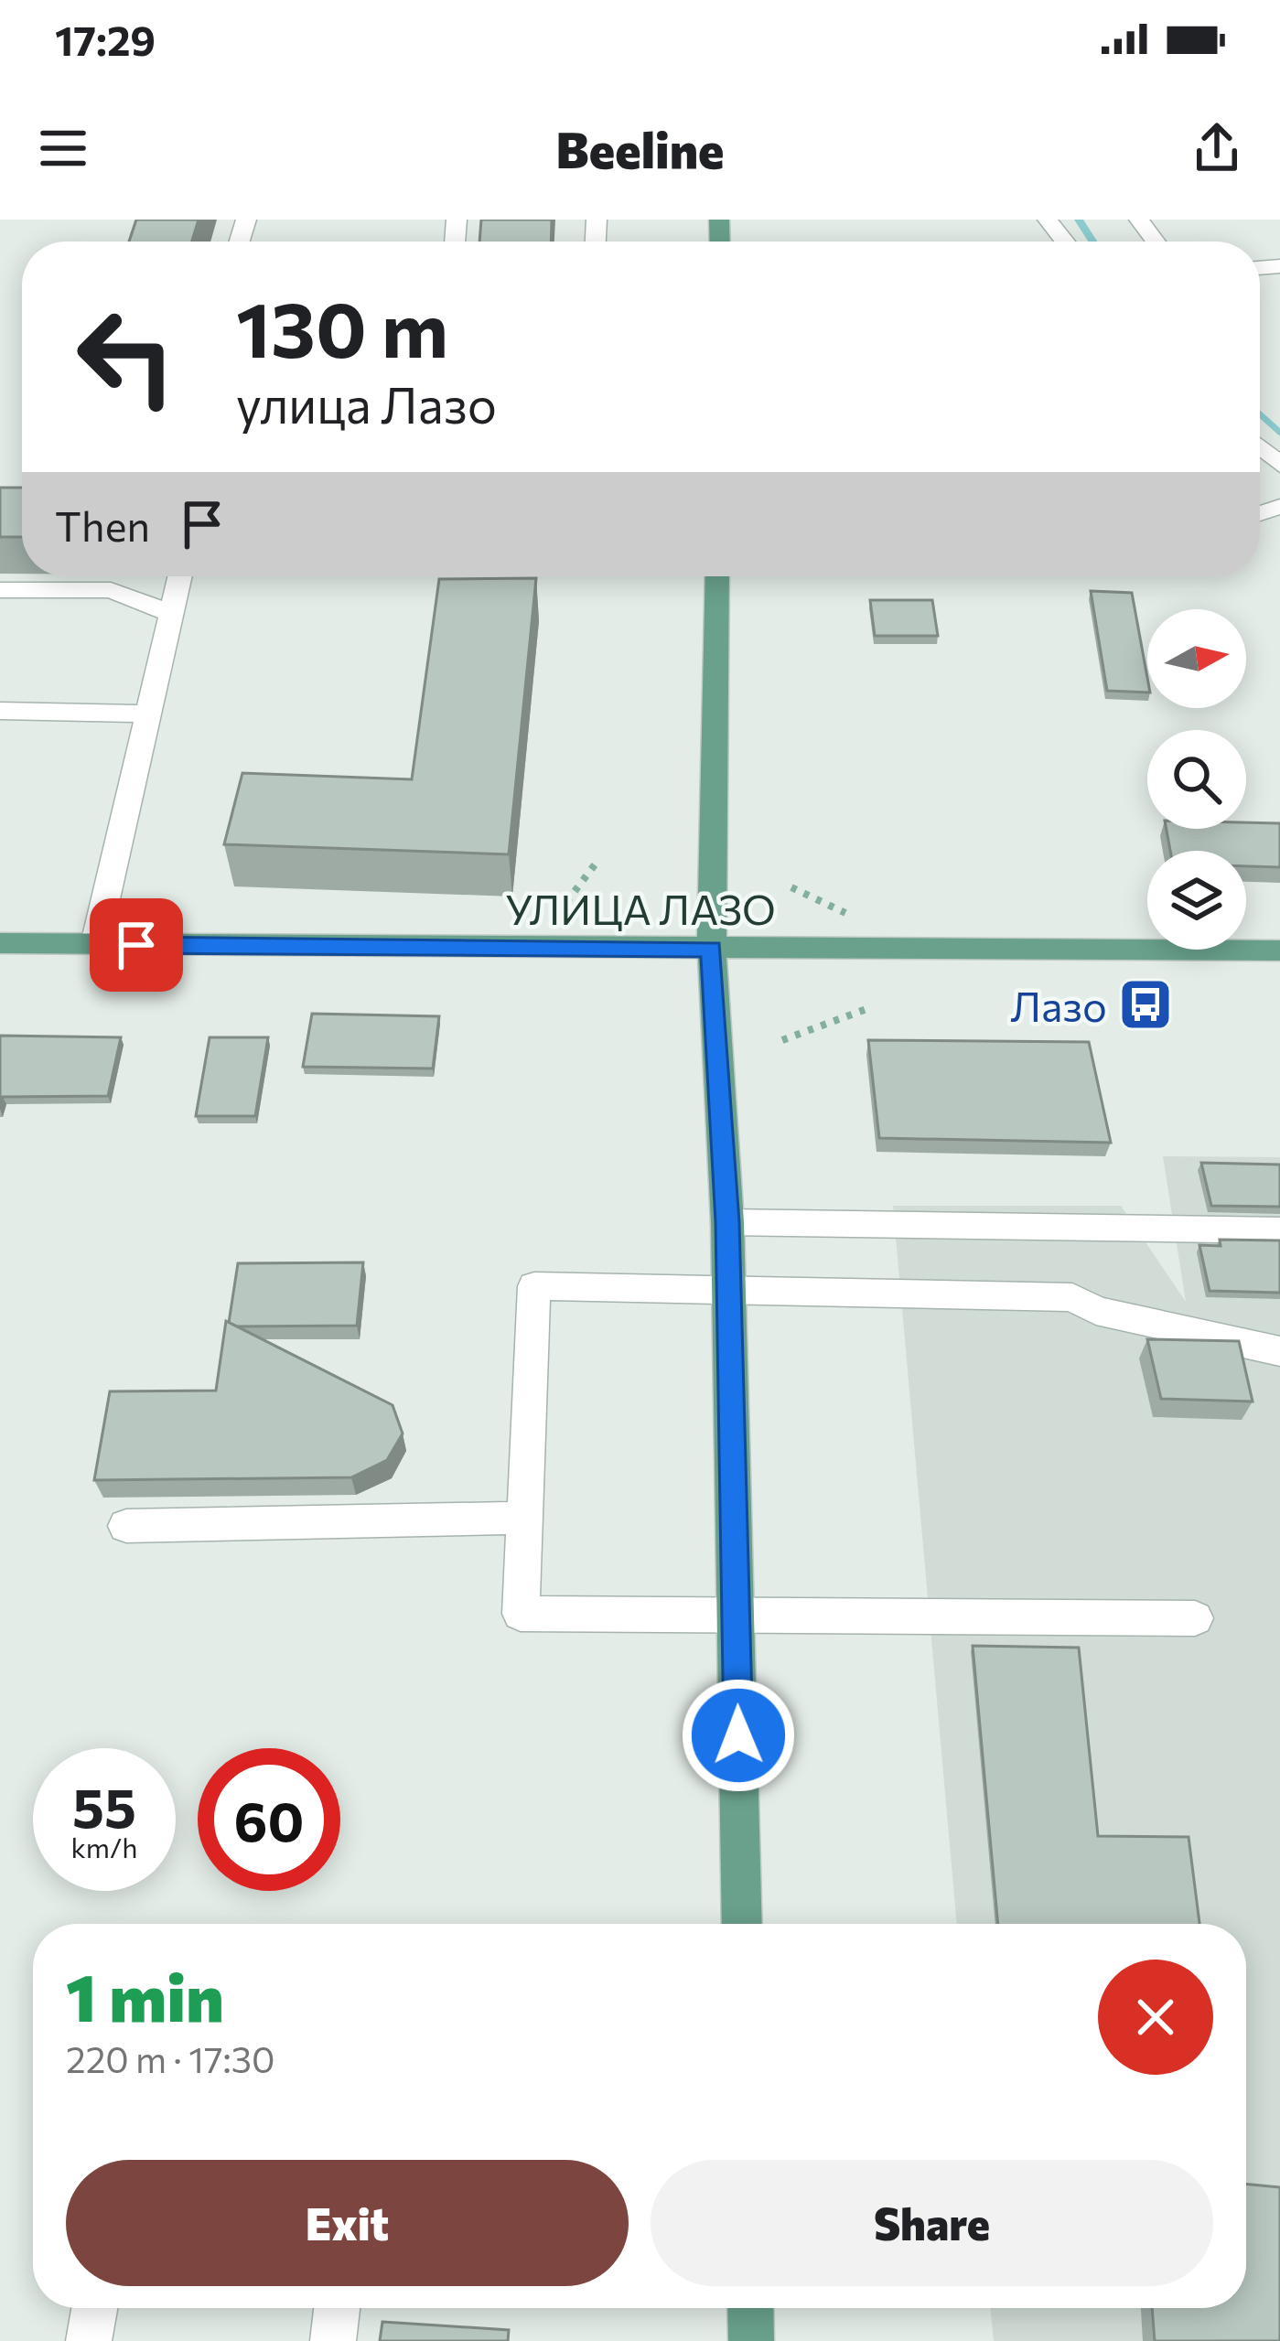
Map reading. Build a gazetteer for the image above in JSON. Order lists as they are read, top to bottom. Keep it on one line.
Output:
{"streets":{"main road":["УЛИЦА ЛАЗО"]},"places":{"bus stop":["Лазо"]},"north":"right","page":{"status":"17:29","header":"Beeline","turn":["130 m","улица Лазо"],"then":"Then","speed":"55 km/h","limit":"60","heading":["1 min","220 m · 17:30"],"buttons":["Exit","Share"]}}
